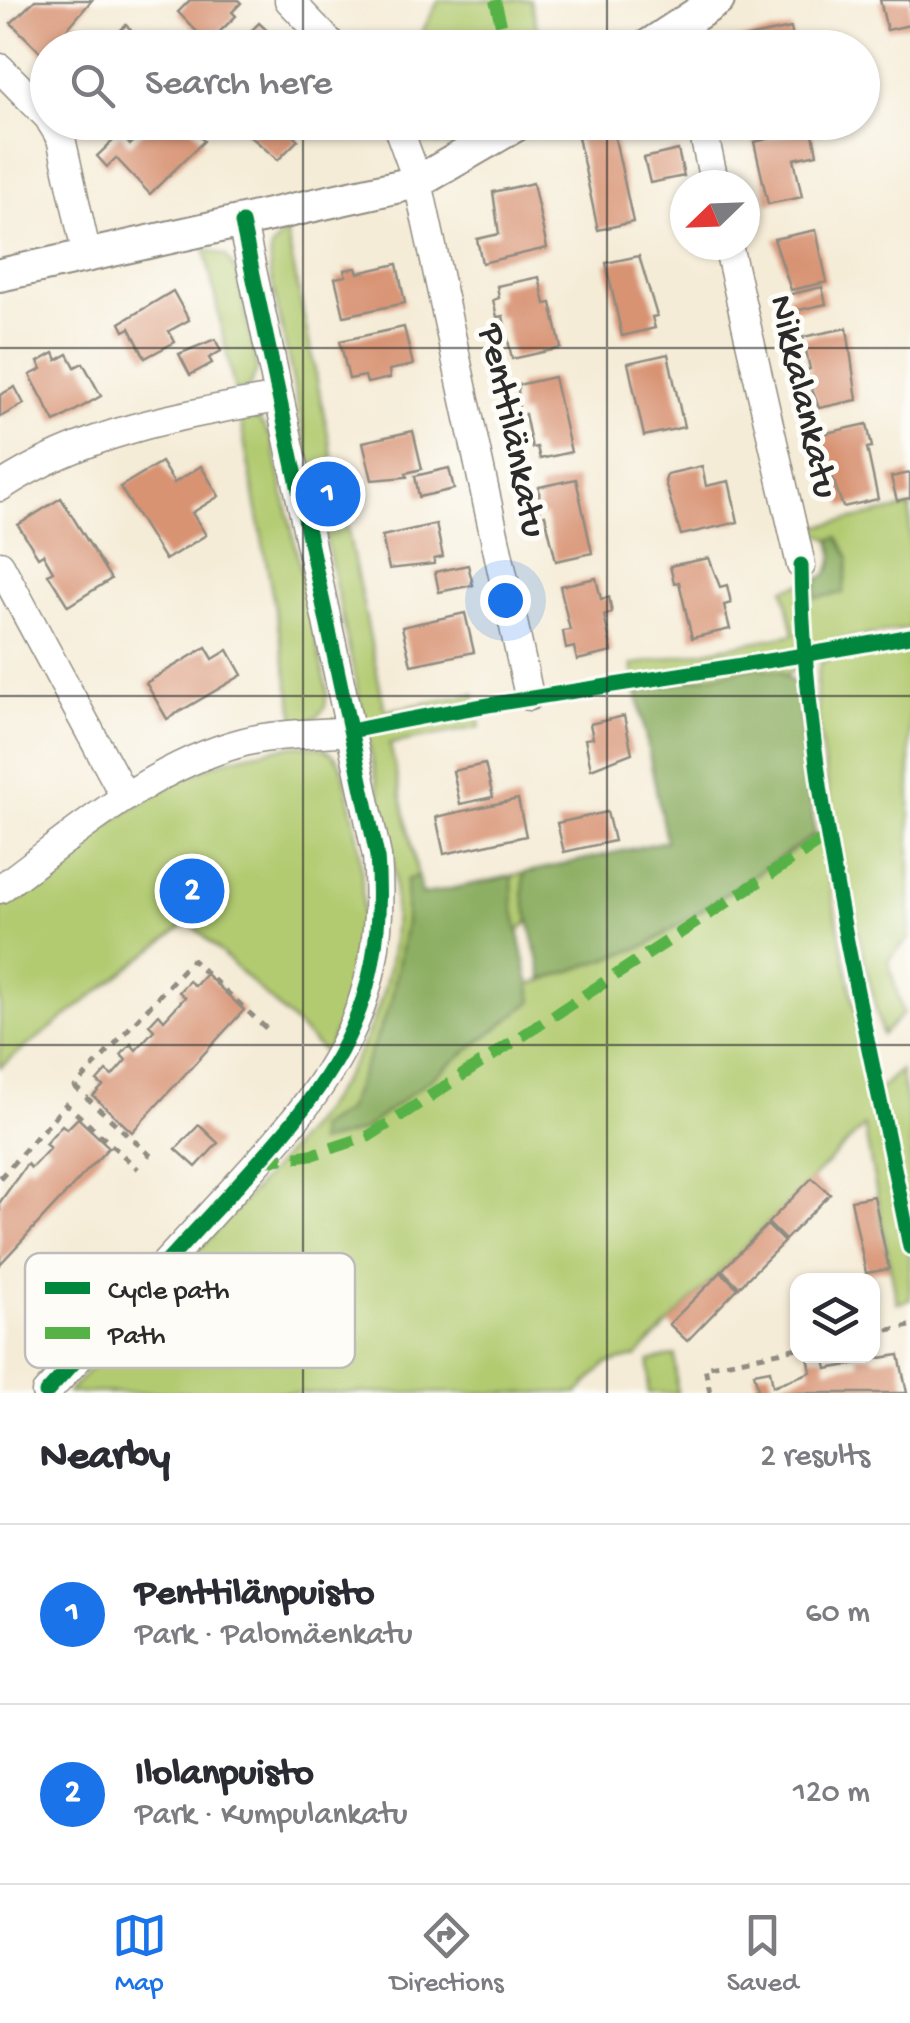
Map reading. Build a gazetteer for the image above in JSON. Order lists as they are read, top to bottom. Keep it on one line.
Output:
{"streets":{"street":["Nikkalankatu","Penttilänkatu"]},"legend":["Cycle path","Path"],"north":"bottom left","page":{"search":"Search here","pins":["1","2"],"heading":["Nearby","2 results"],"list":[{"mark":"1","name":"Penttilänpuisto","note":"Park · Palomäenkatu","value":"60 m"},{"mark":"2","name":"Ilolanpuisto","note":"Park · Kumpulankatu","value":"120 m"}],"nav":["Map","Directions","Saved"]}}
